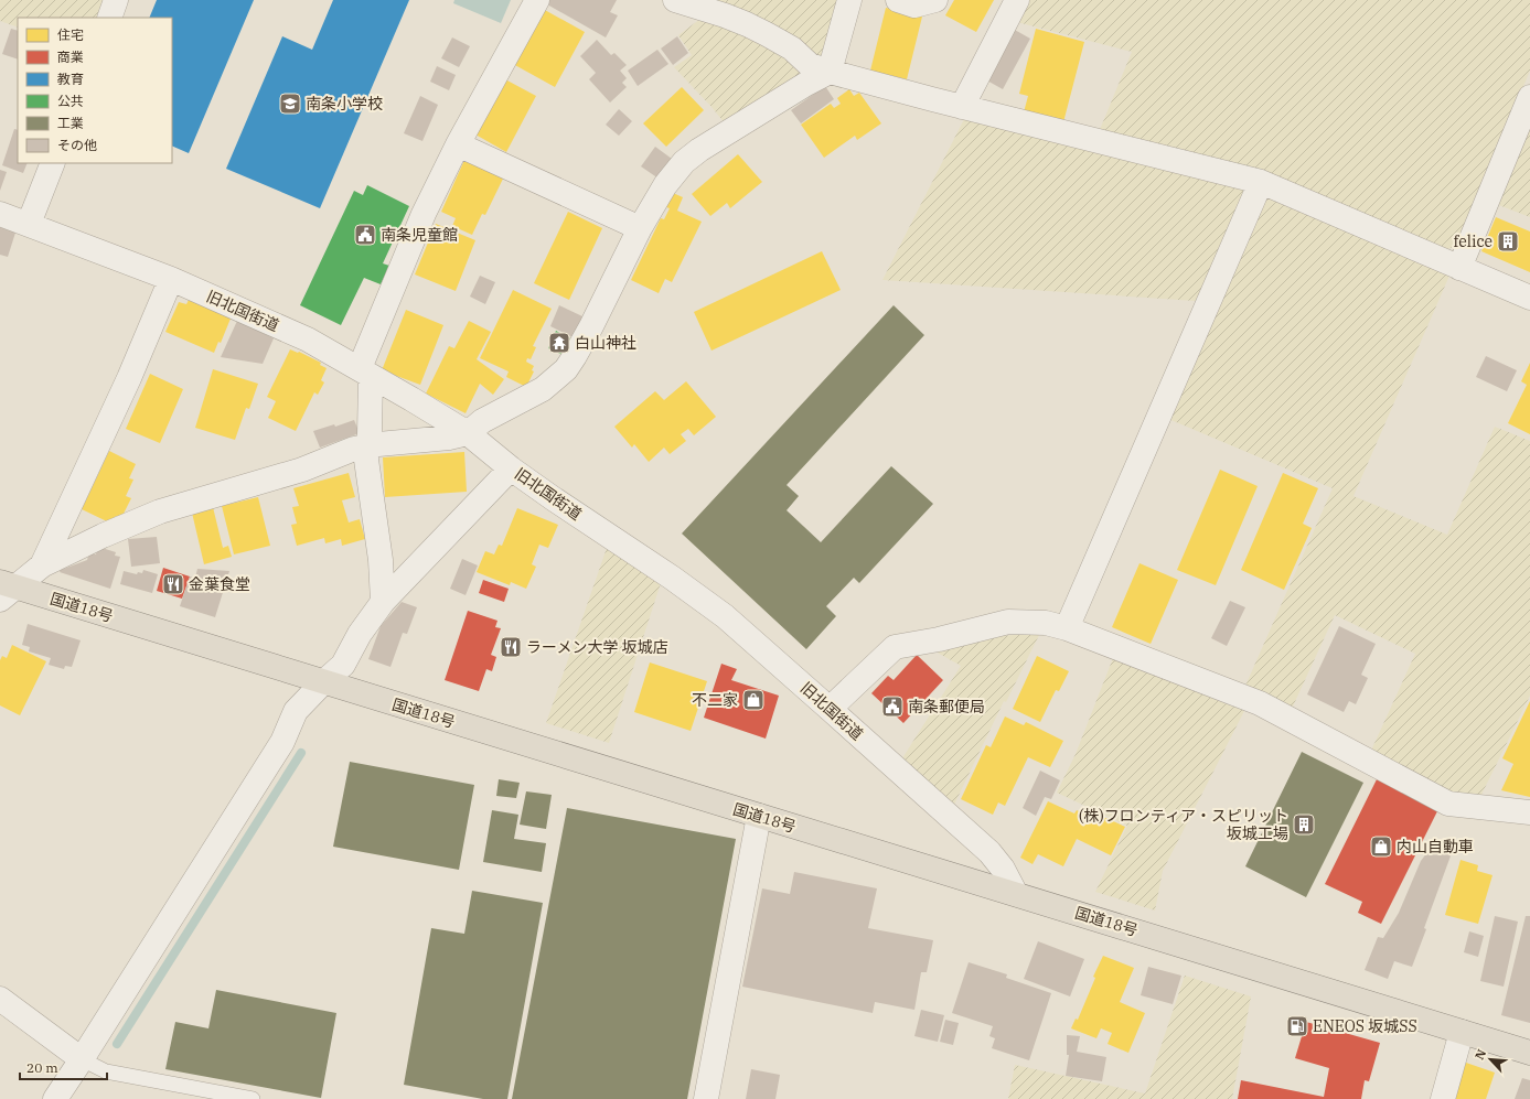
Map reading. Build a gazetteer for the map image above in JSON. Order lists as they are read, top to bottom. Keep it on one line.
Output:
{"streets":{"highway":["国道18号"],"street":["旧北国街道"]},"crossings":[["旧北国街道","国道18号"]],"places":{"school or university":["南条小学校"],"public building":["南条児童館","南条郵便局"],"building":["felice","(株)フロンティア・スピリット 坂城工場"],"temple":["白山神社"],"restaurant":["金葉食堂","ラーメン大学 坂城店"],"shop":["不二家","内山自動車"],"fuel station":["ENEOS 坂城SS"]},"legend":["住宅","商業","教育","公共","工業","その他"],"scale_bar":"20 m","north":"top left"}
